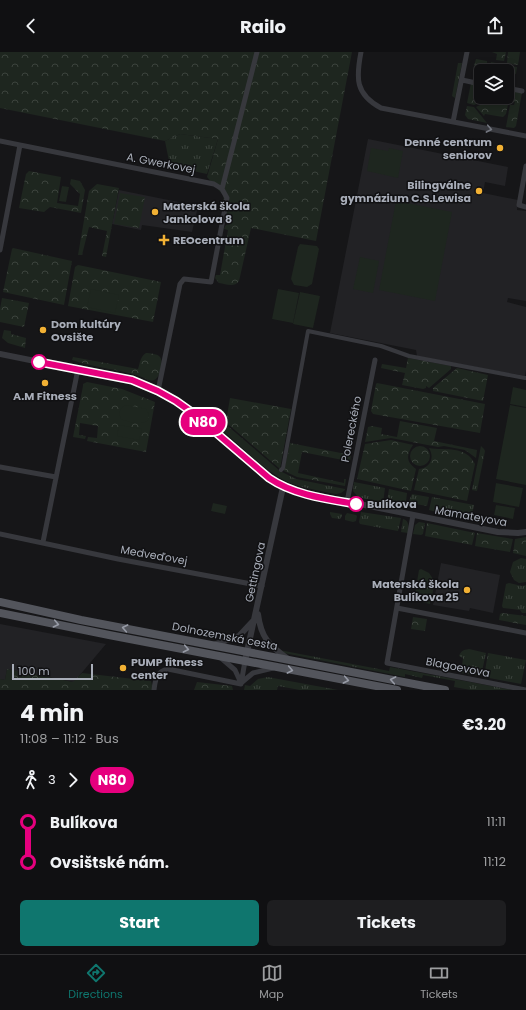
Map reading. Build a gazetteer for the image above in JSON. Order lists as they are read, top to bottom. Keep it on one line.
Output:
{"streets":{"main road":["Dolnozemská cesta"],"street":["A. Gwerkovej","Polereckého","Mamateyova","Medveďovej","Gettingova","Blagoevova"]},"crossings":[["Polereckého","Mamateyova"],["Mamateyova","Gettingova"],["Medveďovej","Gettingova"],["Gettingova","Dolnozemská cesta"]],"places":{"other":["Denné centrum seniorov","Bilingválne gymnázium C.S.Lewisa","Materská škola Jankolova 8","Dom kultúry Ovsište","A.M Fitness","Bulíkova","Materská škola Bulíkova 25","PUMP fitness center"],"health":["REOcentrum"]},"lines":["bus line N80"],"scale_bar":"100 m","page":{"header":"Railo","on_map":"N80","scale":"100 m","heading":["4 min","11:08 – 11:12 · Bus","€3.20"],"legs":["3","N80"],"list":[{"name":"Bulíkova","value":"11:11"},{"name":"Ovsištské nám.","value":"11:12"}],"buttons":["Start","Tickets"],"tabs":["Directions","Map","Tickets"]}}
